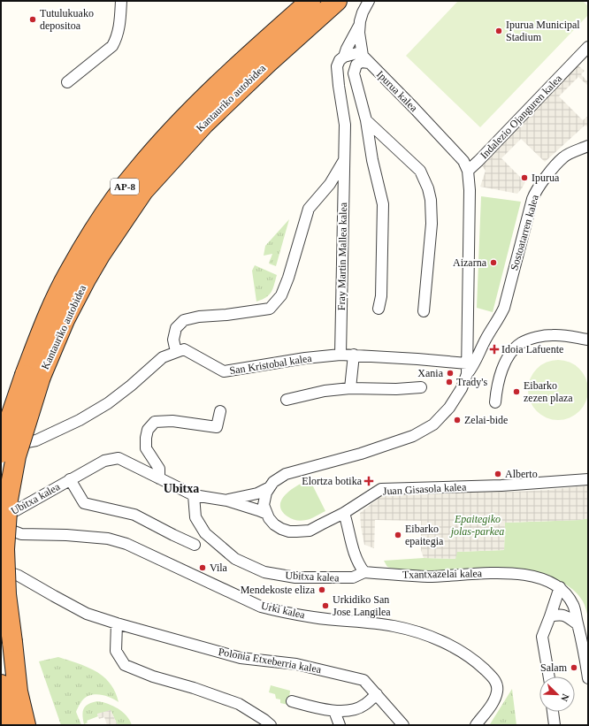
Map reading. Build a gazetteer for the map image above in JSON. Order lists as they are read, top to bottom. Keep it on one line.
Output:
{"streets":{"highway":["Kantauriko autobidea","AP-8"],"street":["Ipurua kalea","Indalezio Ojanguren kalea","Sostoatarren kalea","Fray Martin Mallea kalea","San Kristobal kalea","Juan Gisasola kalea","Ubitxa kalea","Txantxazelai kalea","Urki kalea","Polonia Etxeberria kalea"]},"crossings":[["Ipurua kalea","Indalezio Ojanguren kalea"],["Ipurua kalea","Sostoatarren kalea"],["Indalezio Ojanguren kalea","Sostoatarren kalea"],["Sostoatarren kalea","San Kristobal kalea"],["Sostoatarren kalea","Ubitxa kalea"],["Fray Martin Mallea kalea","San Kristobal kalea"],["Juan Gisasola kalea","Ubitxa kalea"],["Ubitxa kalea","Txantxazelai kalea"],["Ubitxa kalea","Urki kalea"]],"districts":["Ubitxa"],"parks":["Epaitegiko jolas-parkea"],"places":{"other":["Tutulukuako depositoa","Ipurua Municipal Stadium","Ipurua","Aizarna","Xania","Trady's","Eibarko zezen plaza","Zelai-bide","Alberto","Eibarko epaitegia","Vila","Mendekoste eliza","Urkidiko San Jose Langilea","Salam"],"health":["Idoia Lafuente","Elortza botika"]},"north":"bottom right"}
